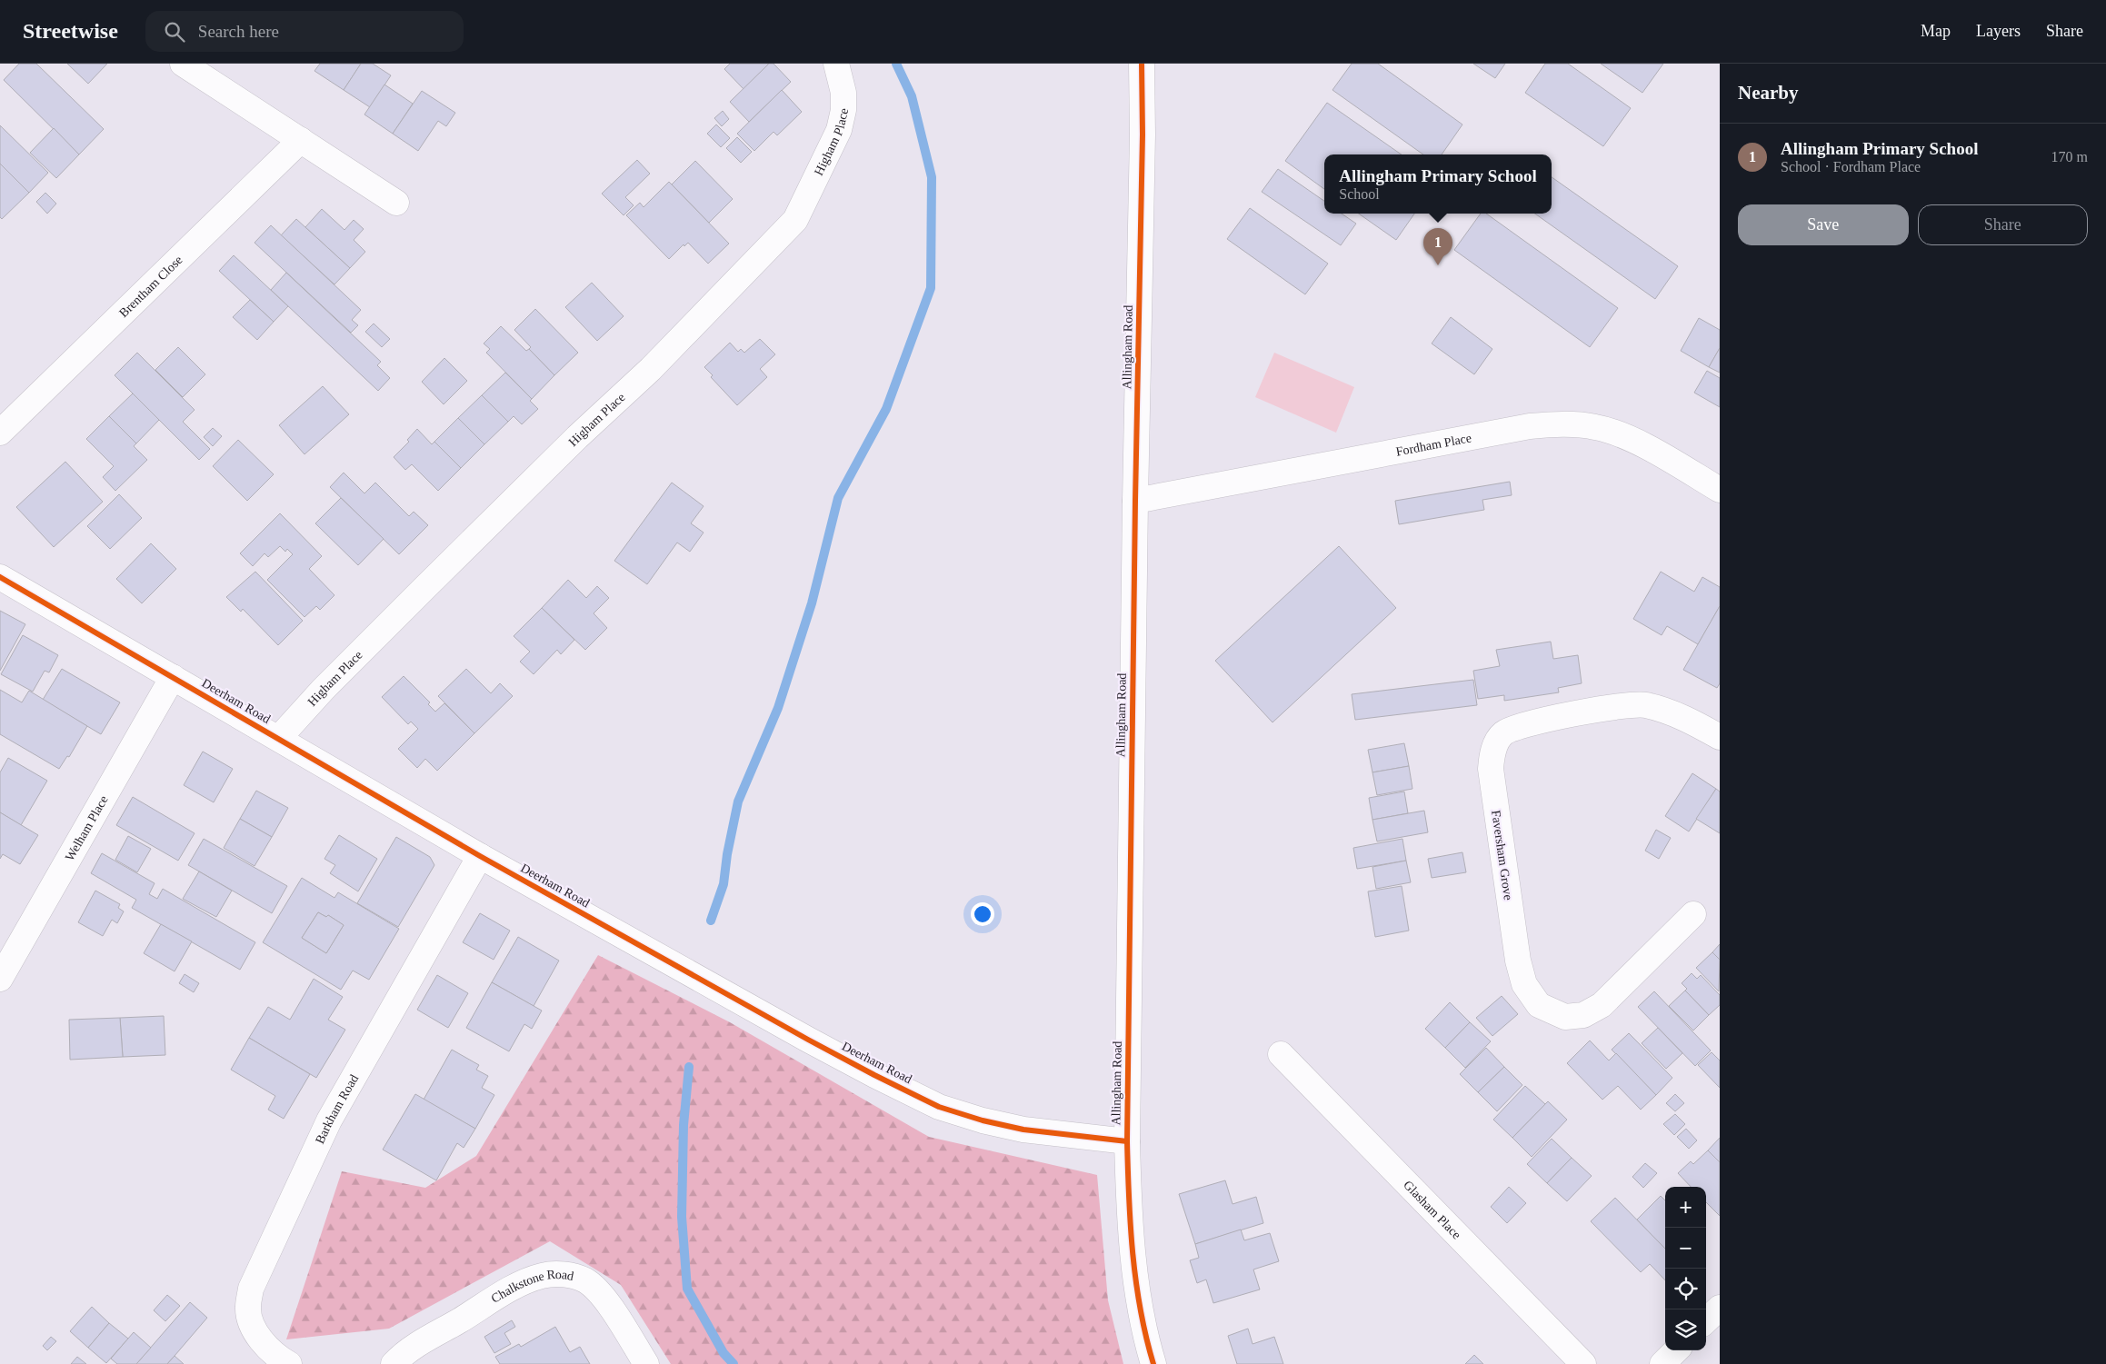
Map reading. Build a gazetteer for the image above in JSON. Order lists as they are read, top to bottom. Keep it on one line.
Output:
{"streets":{"street":["Higham Place","Brentham Close","Allingham Road","Fordham Place","Deerham Road","Welham Place","Faversham Grove","Barkham Road","Glasham Place","Chalkstone Road"]},"crossings":[["Higham Place","Deerham Road"],["Allingham Road","Fordham Place"],["Allingham Road","Deerham Road"],["Deerham Road","Welham Place"],["Deerham Road","Barkham Road"]],"page":{"header":"Streetwise","search":"Search here","nav":["Map","Layers","Share"],"heading":"Nearby","list":[{"mark":"1","name":"Allingham Primary School","note":"School · Fordham Place","value":"170 m"}],"popup":["Allingham Primary School","School"],"buttons":["Save","Share"],"pins":"1","map_buttons":["+","−"]}}
